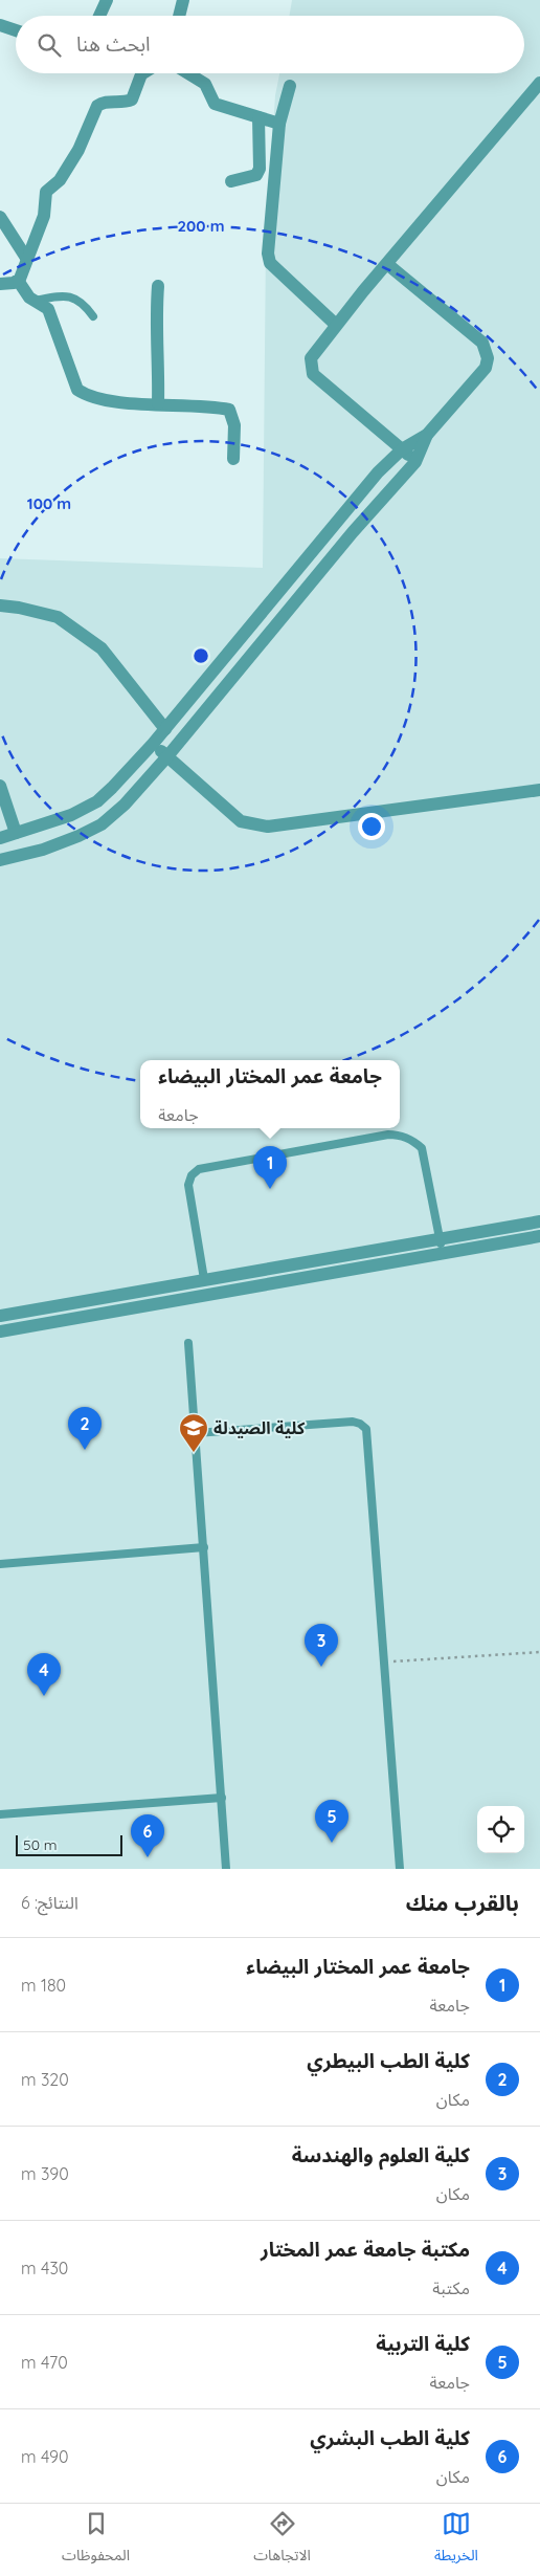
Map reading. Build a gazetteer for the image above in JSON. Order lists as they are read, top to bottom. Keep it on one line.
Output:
{"places":{"school or university":["كلية الصيدلة"]},"scale_bar":"50 m","page":{"search":"ابحث هنا","popup":["جامعة عمر المختار البيضاء","جامعة"],"pins":["1","2","3","4","5","6"],"scale":"50 m","heading":["بالقرب منك","النتائج: 6"],"list":[{"mark":"1","name":"جامعة عمر المختار البيضاء","note":"جامعة","value":"180 m"},{"mark":"2","name":"كلية الطب البيطري","note":"مكان","value":"320 m"},{"mark":"3","name":"كلية العلوم والهندسة","note":"مكان","value":"390 m"},{"mark":"4","name":"مكتبة جامعة عمر المختار","note":"مكتبة","value":"430 m"},{"mark":"5","name":"كلية التربية","note":"جامعة","value":"470 m"},{"mark":"6","name":"كلية الطب البشري","note":"مكان","value":"490 m"}],"nav":["الخريطة","الاتجاهات","المحفوظات"]},"rings":["200 m","100 m"]}
